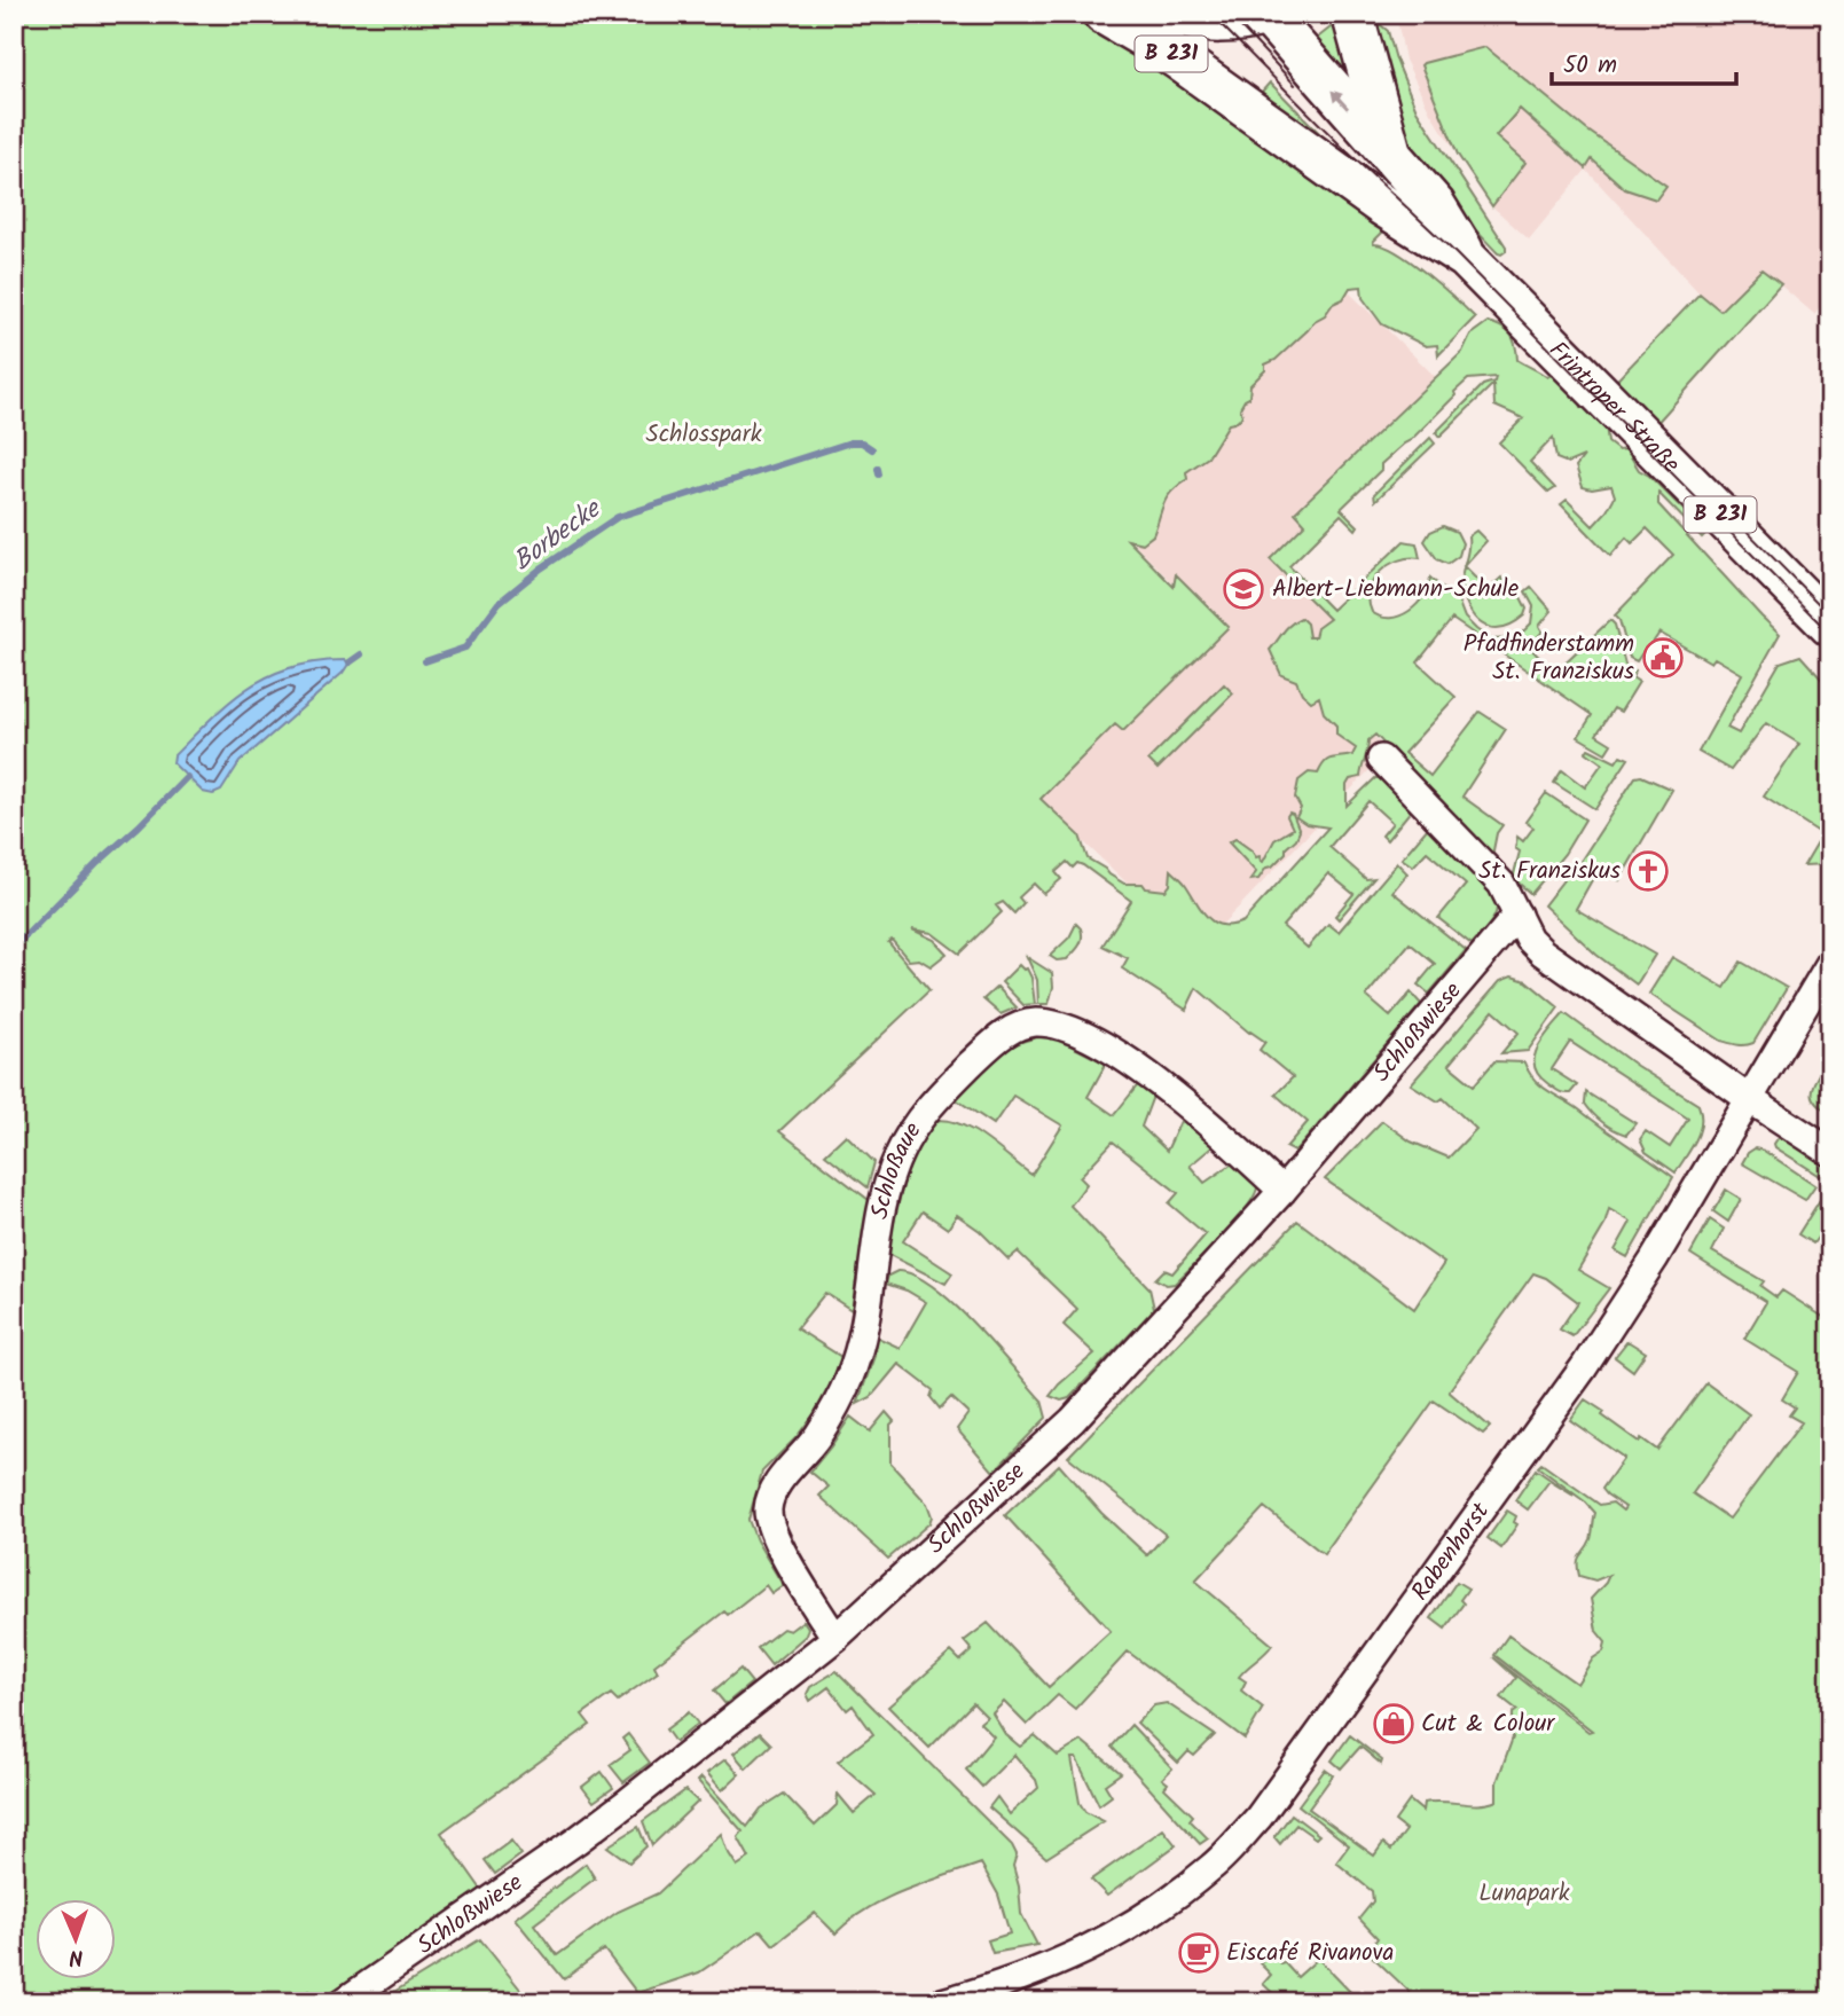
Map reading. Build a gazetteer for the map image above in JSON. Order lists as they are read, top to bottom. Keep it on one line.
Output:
{"streets":{"main road":["B 231","Frintroper Straße"],"street":["Schloßwiese","Schloßaue","Rabenhorst"]},"crossings":[["Schloßwiese","Schloßaue"]],"water":["Borbecke"],"parks":["Schlosspark","Lunapark"],"places":{"school or university":["Albert-Liebmann-Schule"],"public building":["Pfadfinderstamm St. Franziskus"],"church":["St. Franziskus"],"shop":["Cut & Colour"],"cafe":["Eiscafé Rivanova"]},"scale_bar":"50 m","north":"bottom"}
